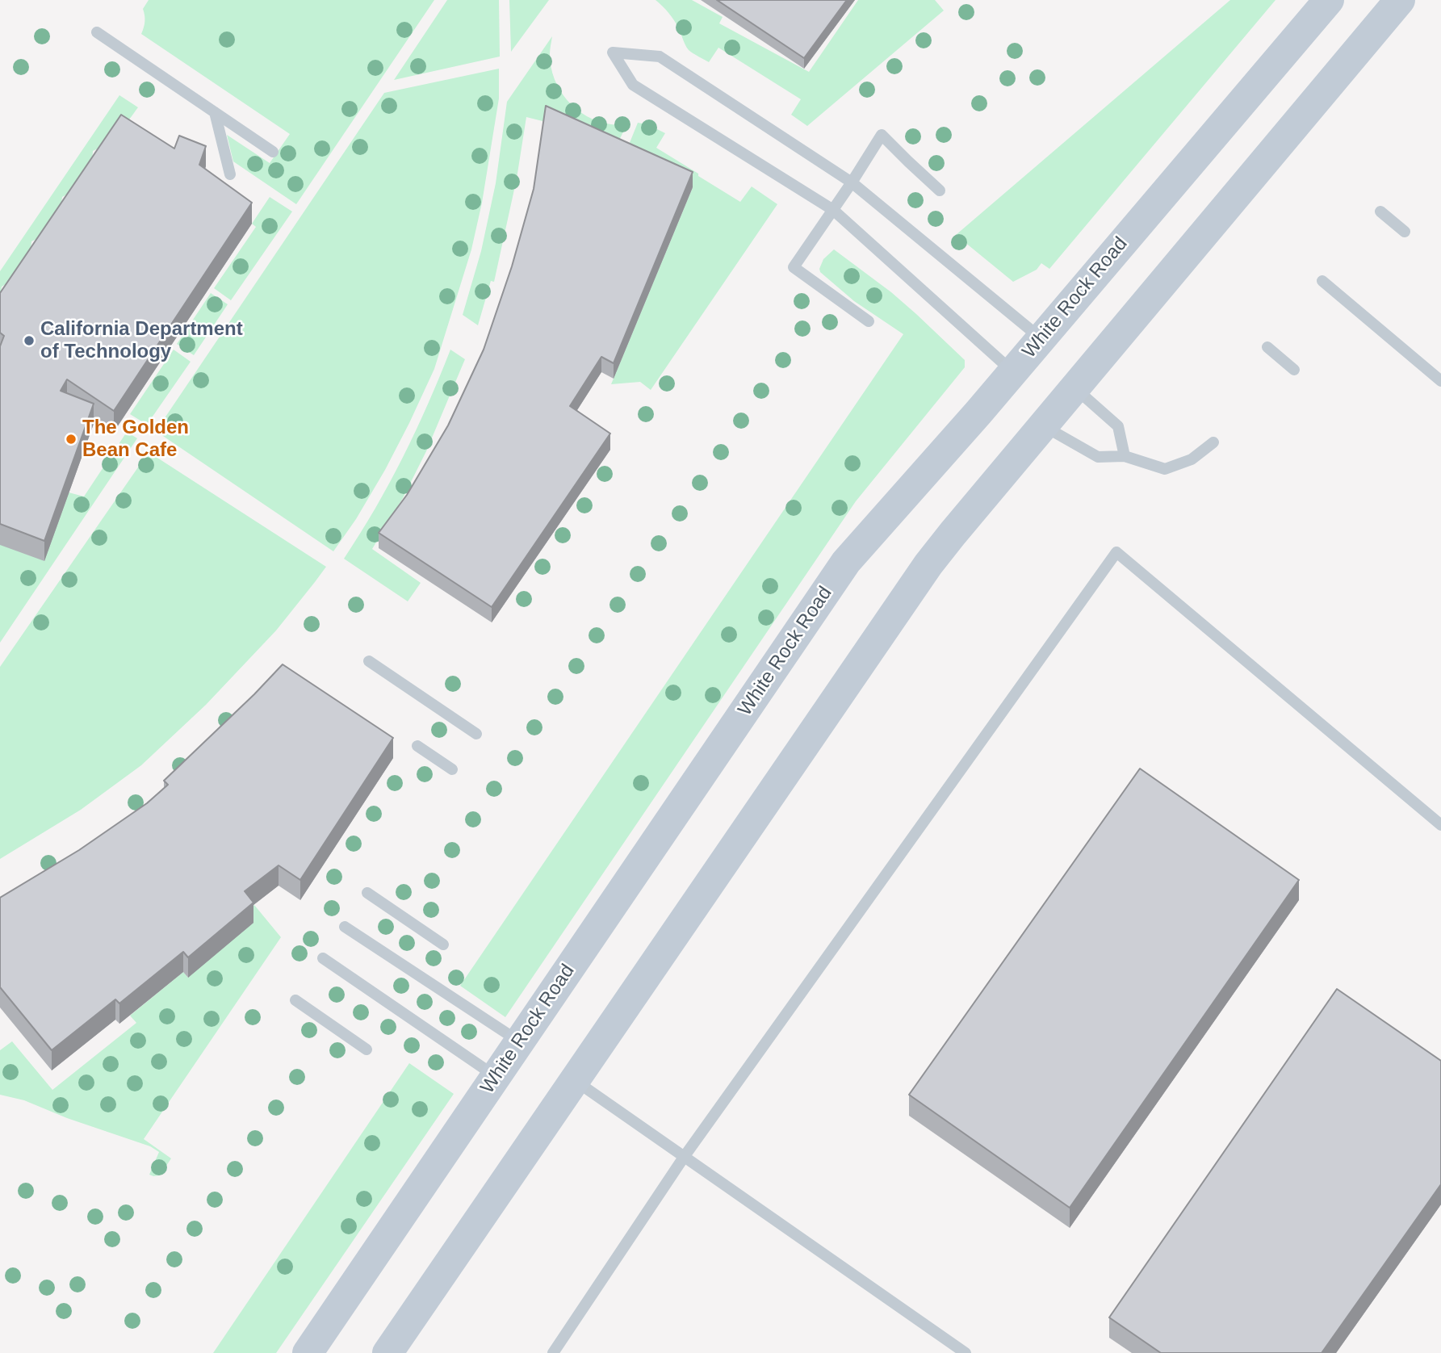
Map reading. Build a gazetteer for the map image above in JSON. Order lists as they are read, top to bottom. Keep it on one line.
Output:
{"streets":{"main road":["White Rock Road"]},"places":["California Department of Technology","The Golden Bean Cafe"]}
